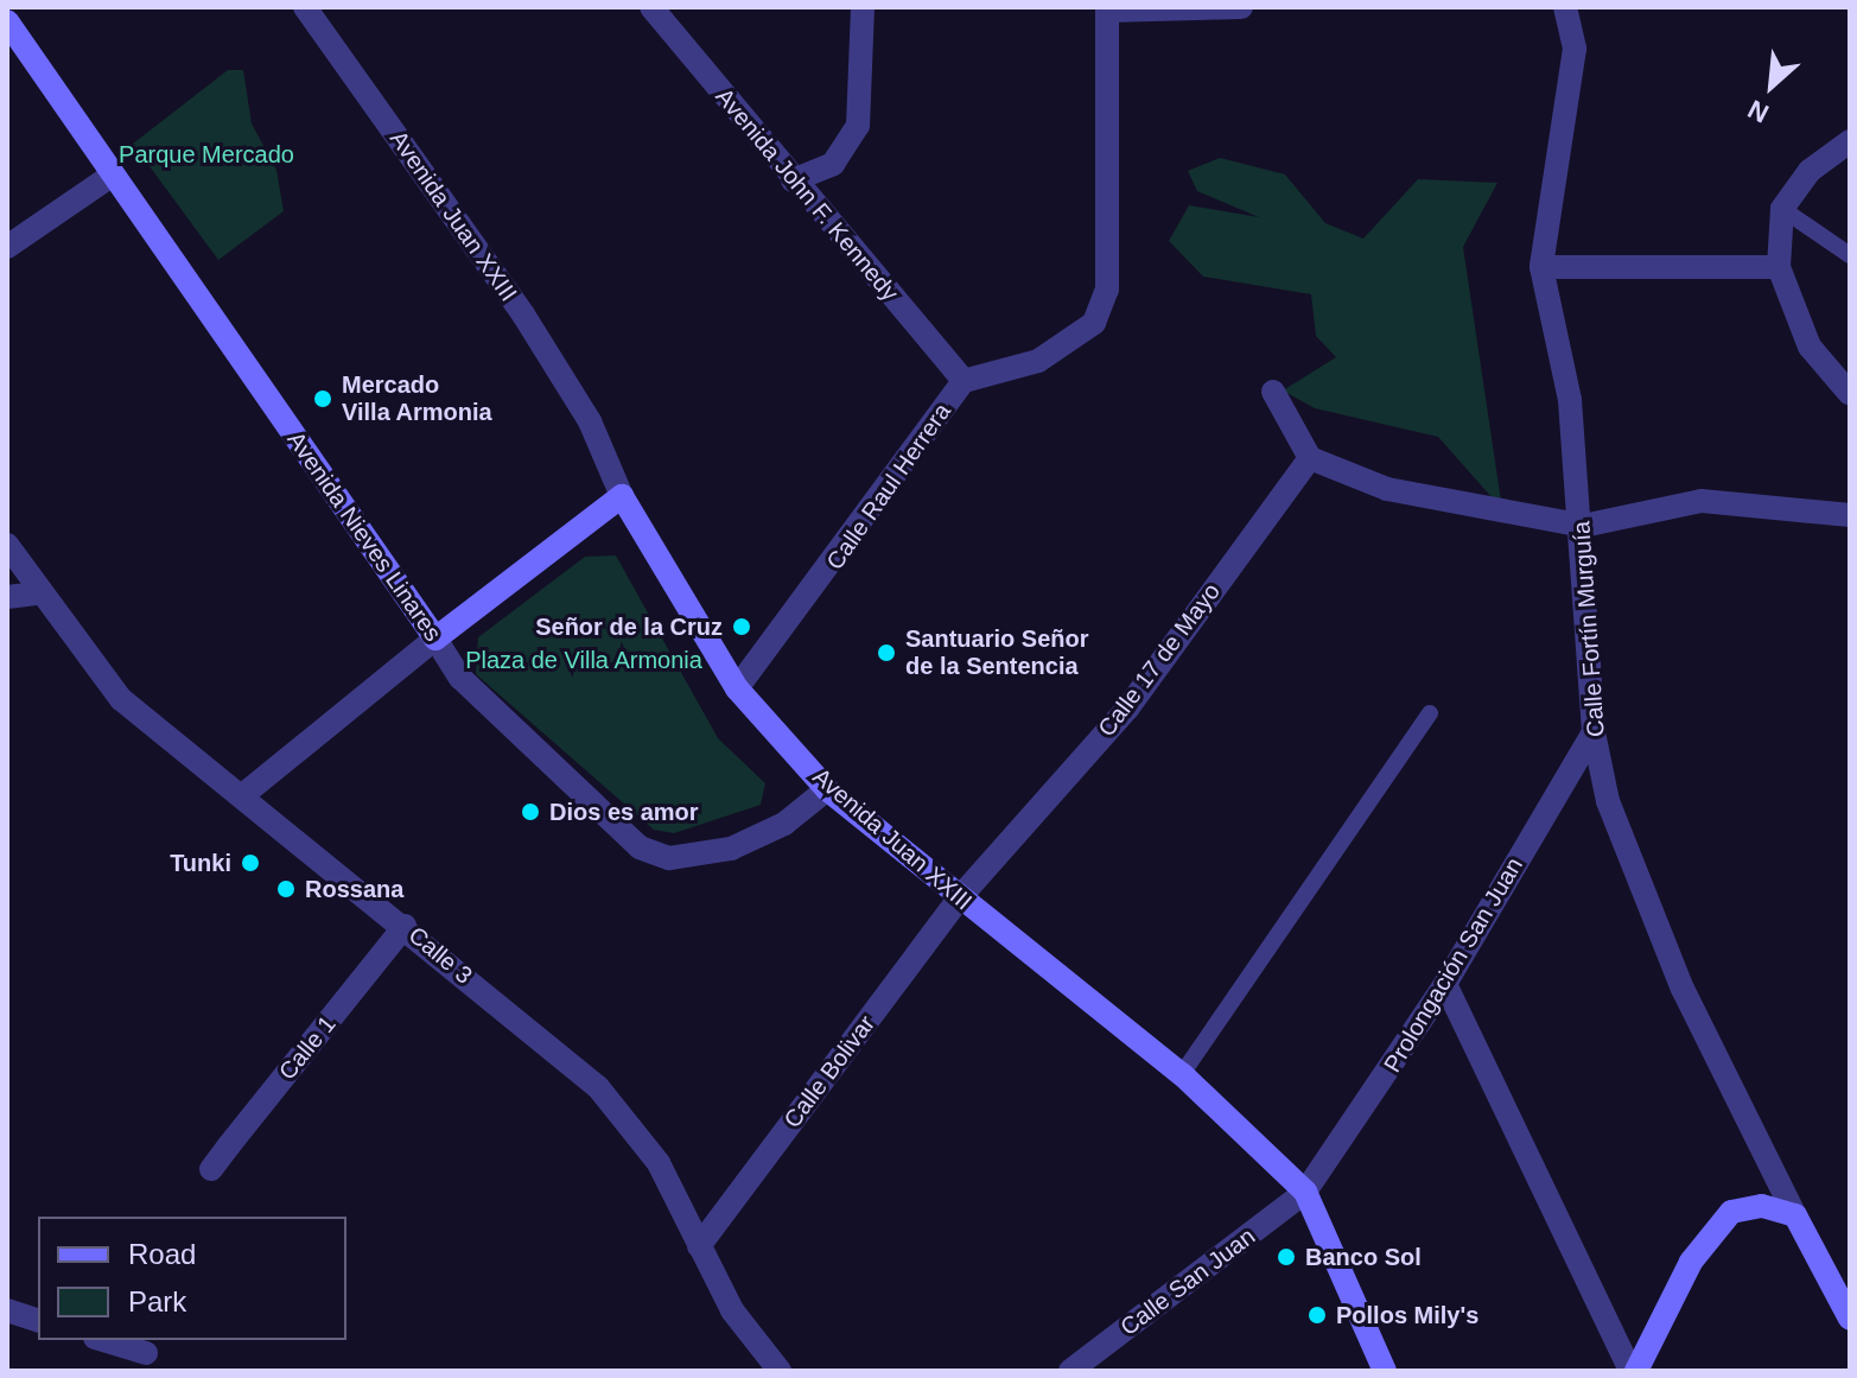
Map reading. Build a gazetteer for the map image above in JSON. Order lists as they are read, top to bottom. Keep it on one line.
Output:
{"streets":{"main road":["Avenida Juan XXIII","Avenida Nieves Linares"],"street":["Avenida John F. Kennedy","Calle Raul Herrera","Calle Fortín Murguía","Calle 17 de Mayo","Calle 3","Prolongación San Juan","Calle 1","Calle Bolivar","Calle San Juan"]},"crossings":[["Avenida John F. Kennedy","Calle Raul Herrera"],["Avenida Juan XXIII","Calle Raul Herrera"],["Avenida Juan XXIII","Avenida Nieves Linares"],["Avenida Juan XXIII","Calle 17 de Mayo"],["Avenida Juan XXIII","Prolongación San Juan"],["Avenida Juan XXIII","Calle Bolivar"],["Avenida Juan XXIII","Calle San Juan"],["Calle Fortín Murguía","Prolongación San Juan"],["Calle 17 de Mayo","Calle Bolivar"],["Calle 3","Calle 1"],["Calle 3","Calle Bolivar"],["Prolongación San Juan","Calle San Juan"]],"parks":["Parque Mercado","Plaza de Villa Armonia"],"places":["Mercado Villa Armonia","Señor de la Cruz","Santuario Señor de la Sentencia","Dios es amor","Tunki","Rossana","Banco Sol","Pollos Mily's"],"legend":["Road","Park"],"north":"bottom left"}
